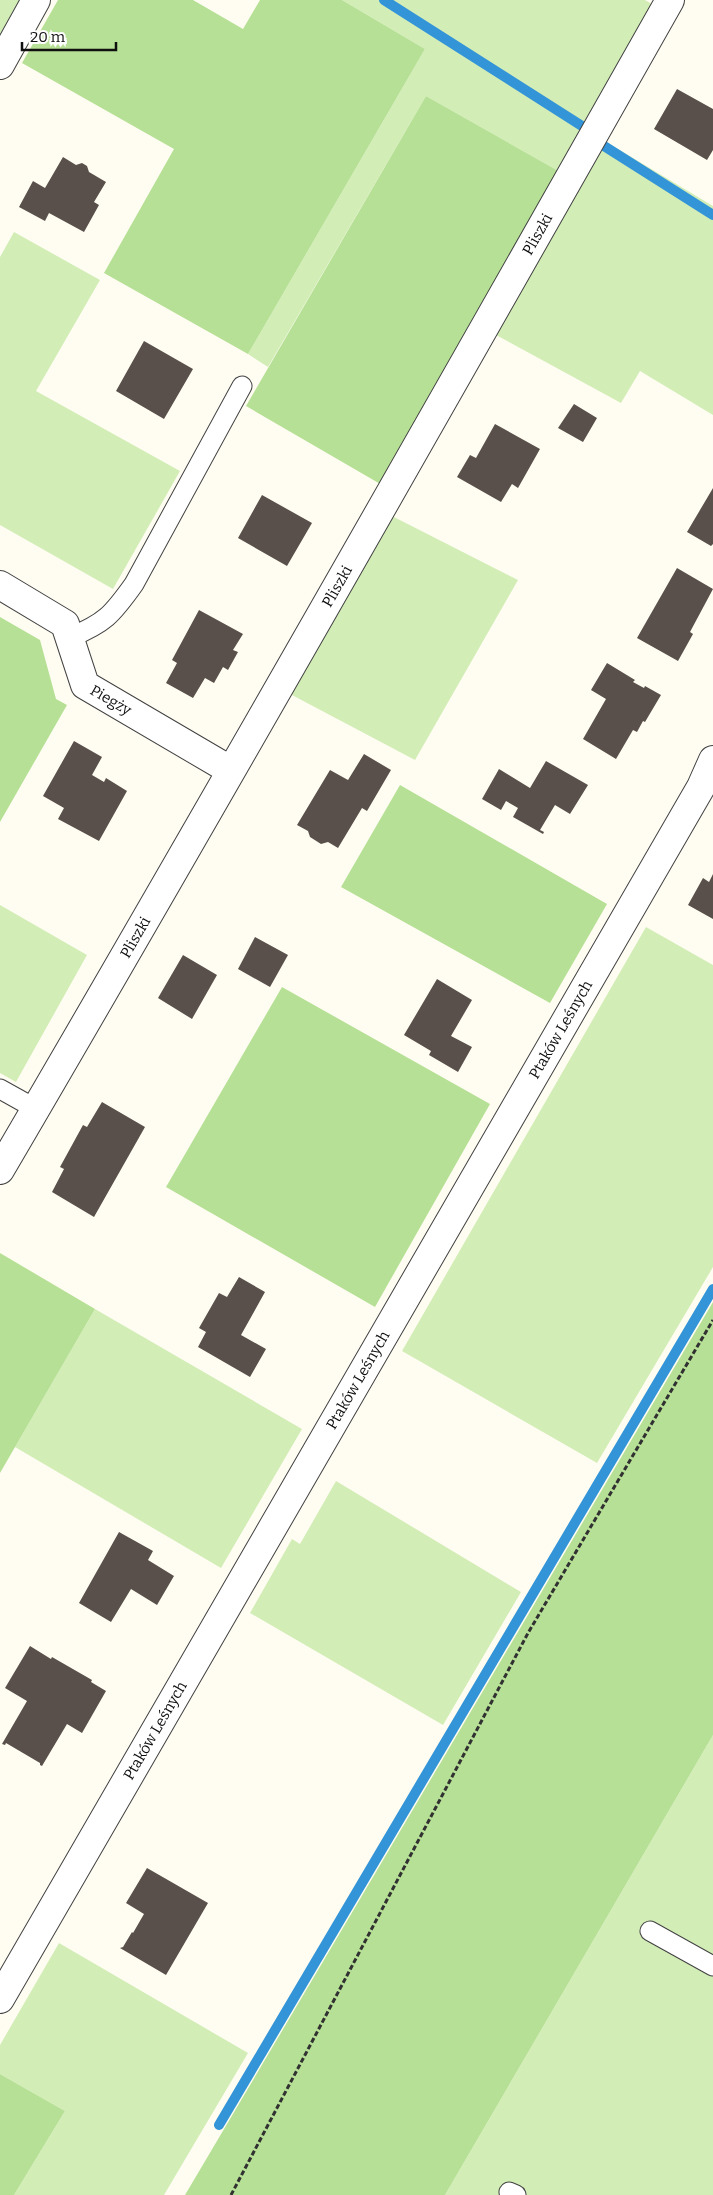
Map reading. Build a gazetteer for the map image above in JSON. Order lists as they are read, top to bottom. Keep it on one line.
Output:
{"streets":{"street":["Pliszki","Piegży","Ptaków Leśnych"]},"crossings":[["Pliszki","Piegży"]],"scale_bar":"20 m"}
